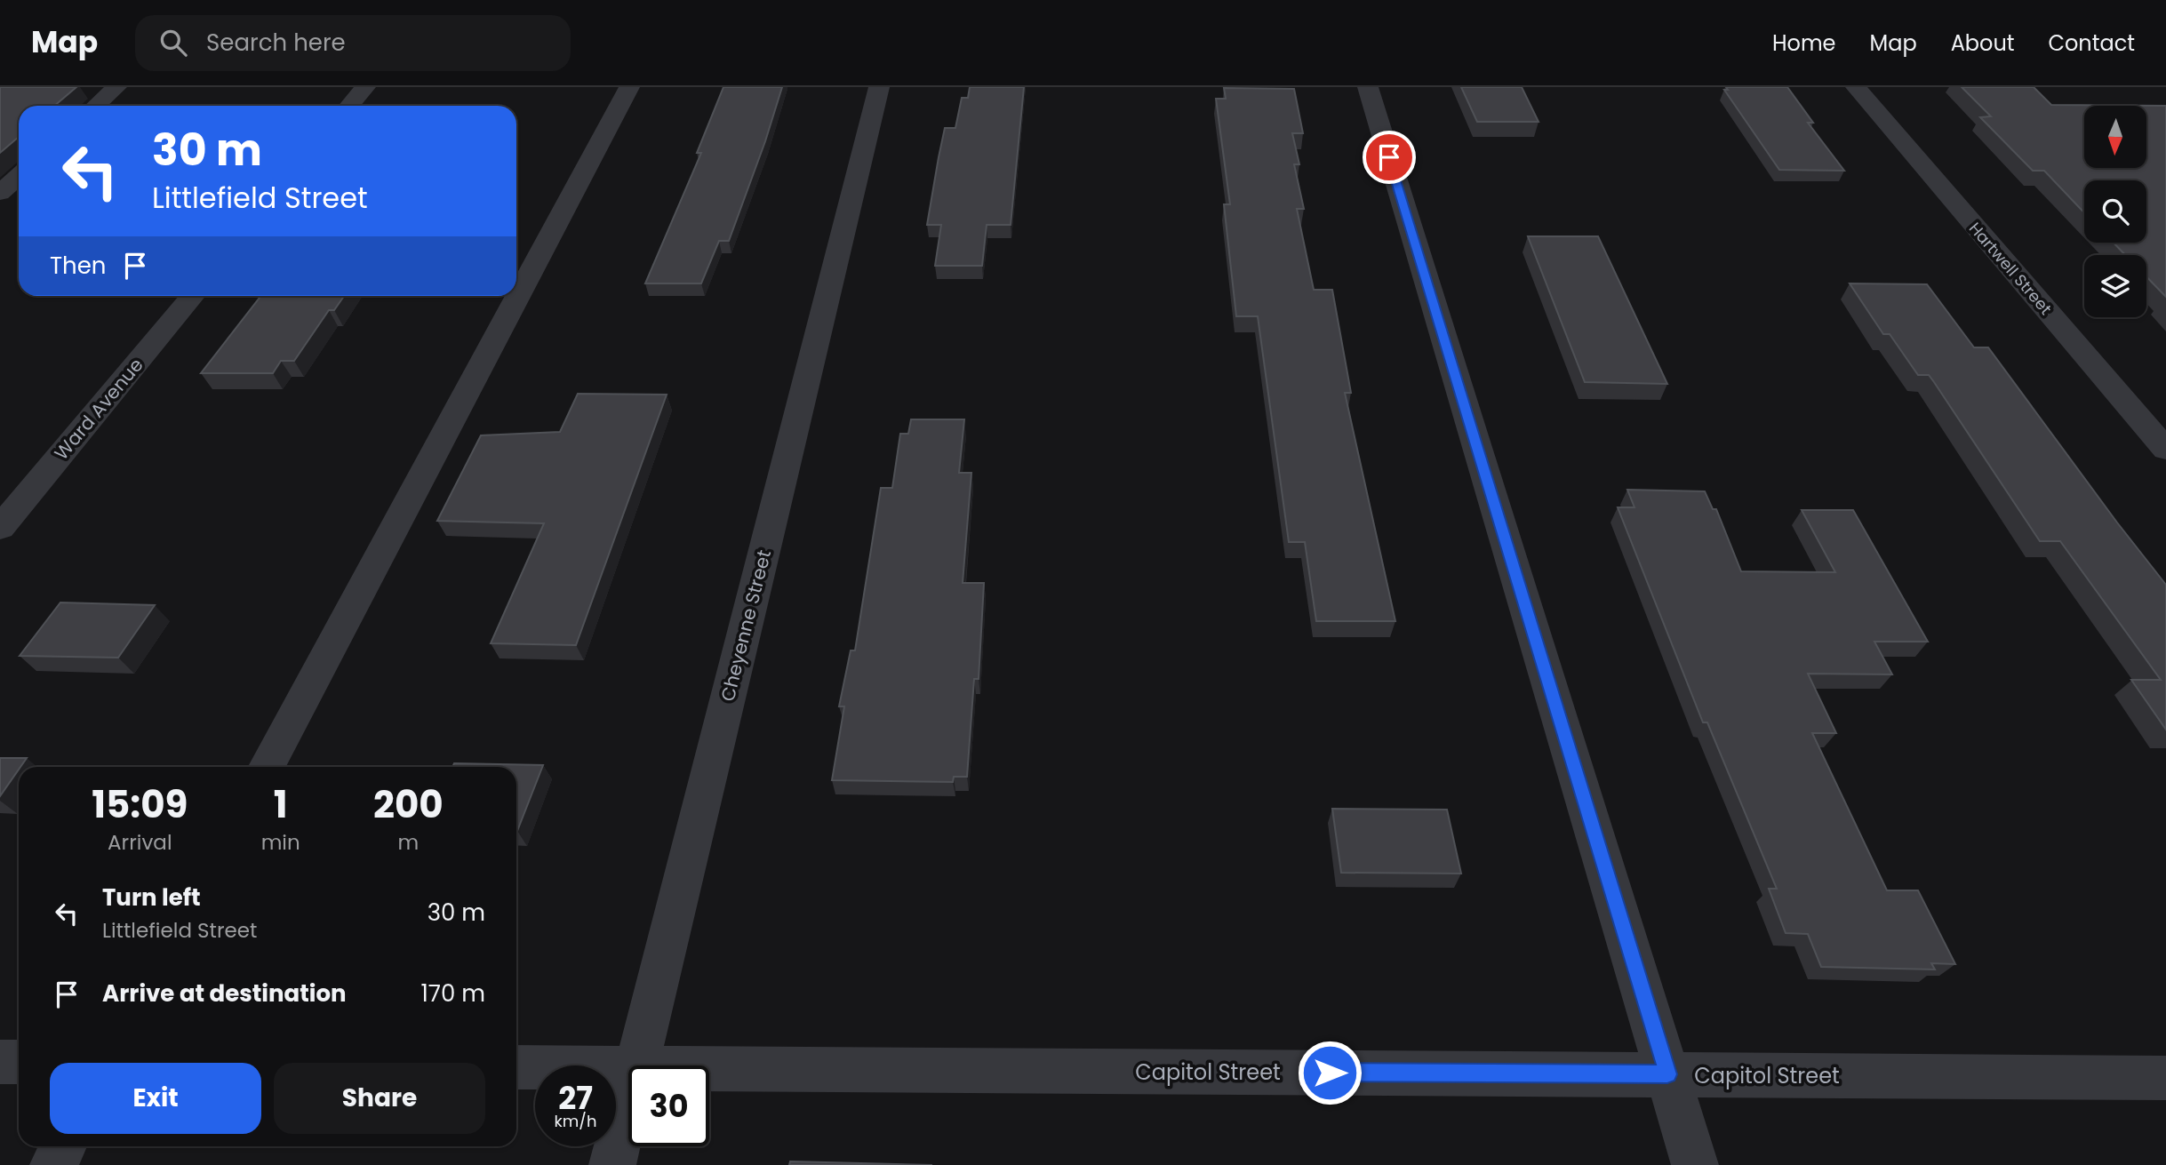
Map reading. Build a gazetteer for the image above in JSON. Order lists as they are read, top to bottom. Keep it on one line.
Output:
{"streets":{"street":["Hartwell Street","Ward Avenue","Cheyenne Street","Capitol Street"]},"north":"bottom","page":{"header":"Map","search":"Search here","nav":["Home","Map","About","Contact"],"turn":["30 m","Littlefield Street"],"then":"Then","eta":["15:09","Arrival","1","min","200","m"],"list":[{"name":"Turn left","note":"Littlefield Street","value":"30 m"},{"name":"Arrive at destination","value":"170 m"}],"buttons":["Exit","Share"],"speed":"27 km/h","limit":"30"}}
